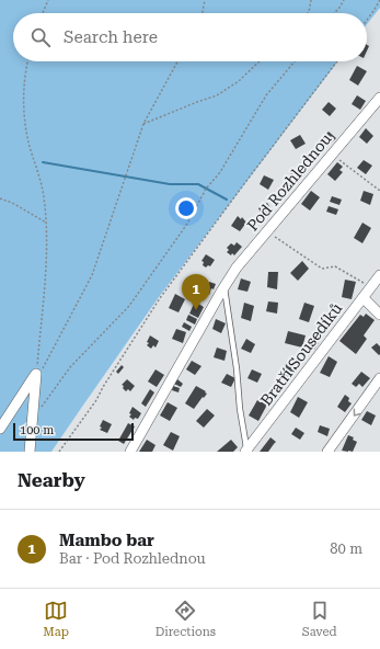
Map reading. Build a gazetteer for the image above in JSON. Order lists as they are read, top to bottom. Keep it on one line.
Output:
{"streets":{"street":["Pod Rozhlednou","Bratří Sousedíků"]},"scale_bar":"100 m","page":{"search":"Search here","pins":"1","scale":"100 m","heading":"Nearby","list":[{"mark":"1","name":"Mambo bar","note":"Bar · Pod Rozhlednou","value":"80 m"}],"nav":["Map","Directions","Saved"]}}
